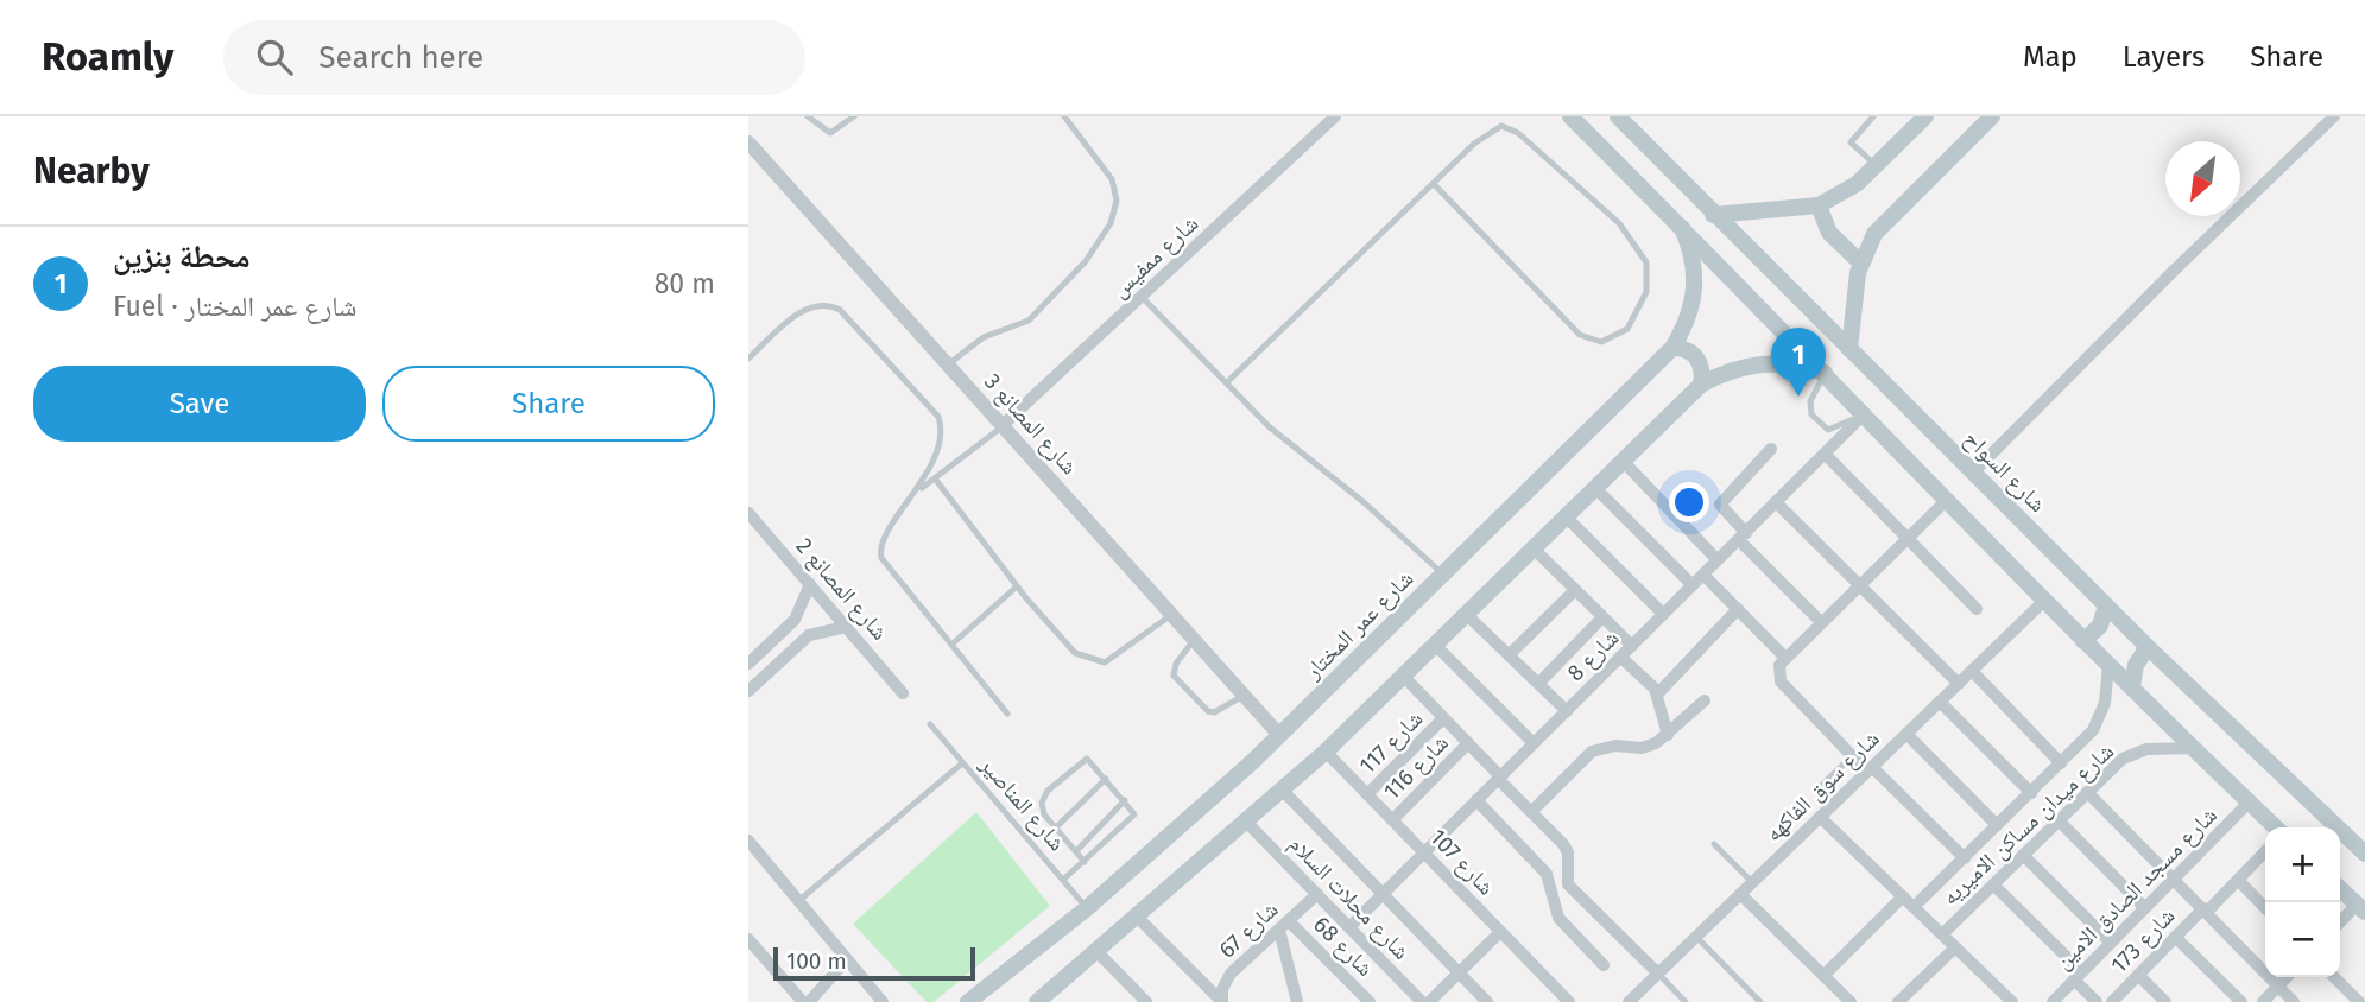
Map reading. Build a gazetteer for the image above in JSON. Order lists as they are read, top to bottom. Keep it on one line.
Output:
{"streets":{"main road":["شارع السواح","شارع عمر المختار"],"street":["شارع ممفيس","شارع المصانع 3","شارع المصانع 2","شارع 8","شارع 117","شارع 116","شارع سوق الفاكهه","شارع ميدان مساكن الاميريه","شارع 107","شارع مسجد الصادق الامين","شارع محلات السلام","شارع 67","شارع 173","شارع 68"],"lane":["شارع المناصير"]},"crossings":[["شارع ممفيس","شارع المصانع 3"],["شارع المصانع 3","شارع عمر المختار"],["شارع عمر المختار","شارع المناصير"],["شارع 8","شارع 107"],["شارع 8","شارع محلات السلام"],["شارع 117","شارع 107"],["شارع 116","شارع 107"],["شارع محلات السلام","شارع 67"],["شارع 67","شارع 68"]],"scale_bar":"100 m","north":"bottom left","page":{"header":"Roamly","search":"Search here","nav":["Map","Layers","Share"],"heading":"Nearby","list":[{"mark":"1","name":"محطة بنزين","note":"Fuel · شارع عمر المختار","value":"80 m"}],"pins":"1","buttons":["Save","Share"],"map_buttons":["+","−"],"scale":"100 m"}}
